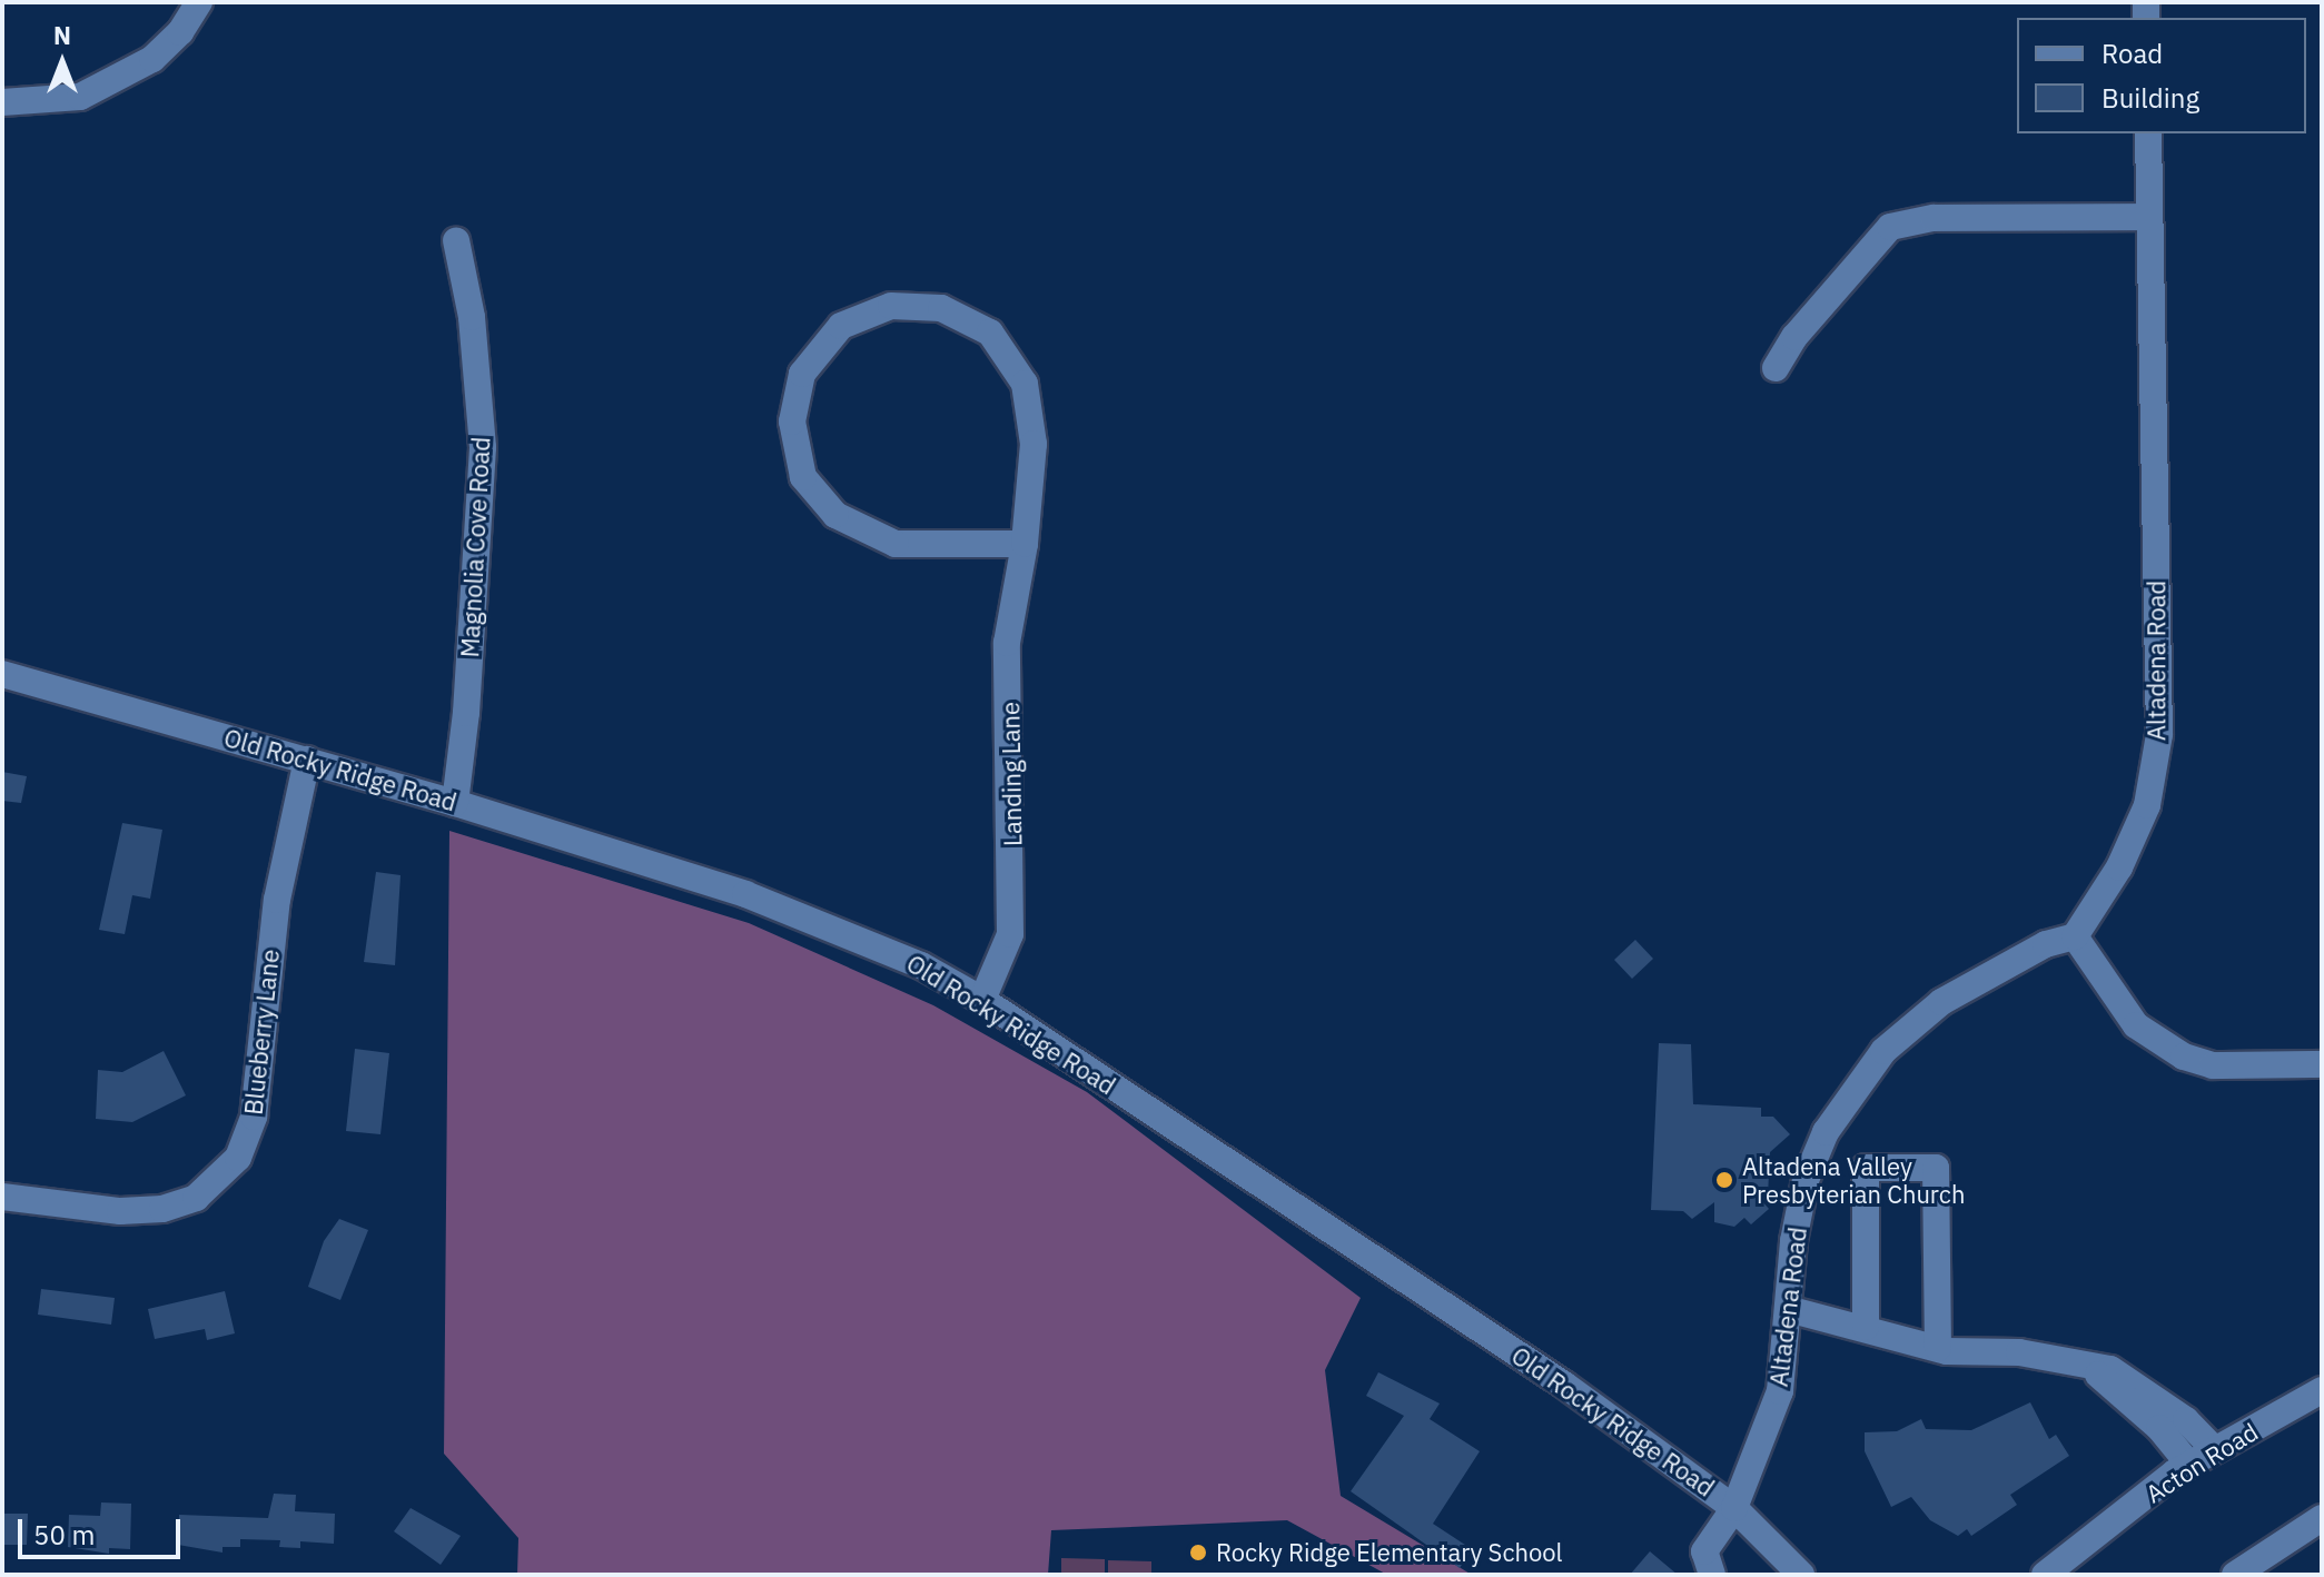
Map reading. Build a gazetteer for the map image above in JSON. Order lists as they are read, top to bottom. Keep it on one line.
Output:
{"streets":{"street":["Magnolia Cove Road","Altadena Road","Old Rocky Ridge Road","Landing Lane","Blueberry Lane","Acton Road"]},"crossings":[["Magnolia Cove Road","Old Rocky Ridge Road"],["Altadena Road","Old Rocky Ridge Road"],["Old Rocky Ridge Road","Landing Lane"],["Old Rocky Ridge Road","Blueberry Lane"]],"places":["Altadena Valley Presbyterian Church","Rocky Ridge Elementary School"],"legend":["Road","Building"],"scale_bar":"50 m","north":"top"}
